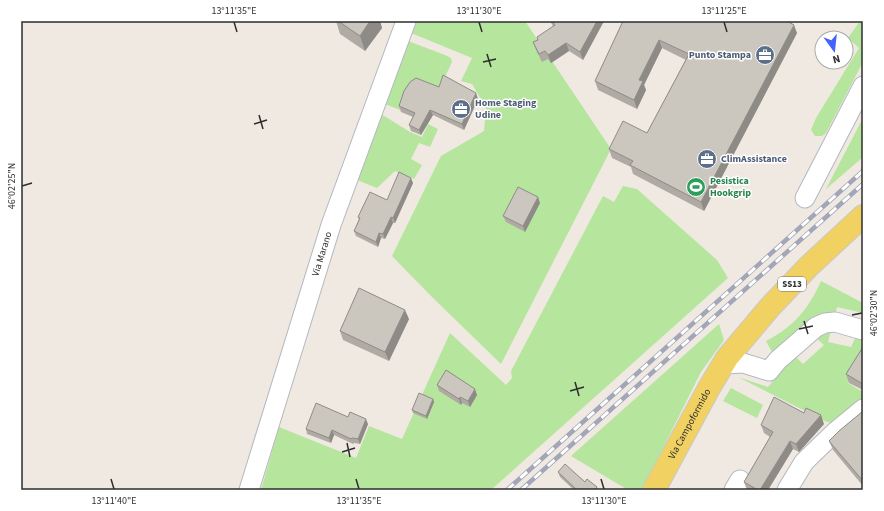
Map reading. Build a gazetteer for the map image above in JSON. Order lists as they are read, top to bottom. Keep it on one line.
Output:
{"streets":{"main road":["SS13","Via Campoformido"],"street":["Via Marano"]},"crossings":[["SS13","Via Campoformido"]],"places":{"office":["Punto Stampa","Home Staging Udine","ClimAssistance"],"sports":["Pesistica Hookgrip"]},"north":"bottom","coordinates":["13°11'35\"E","13°11'30\"E","13°11'25\"E","46°02'25\"N","46°02'30\"N","13°11'40\"E"]}
